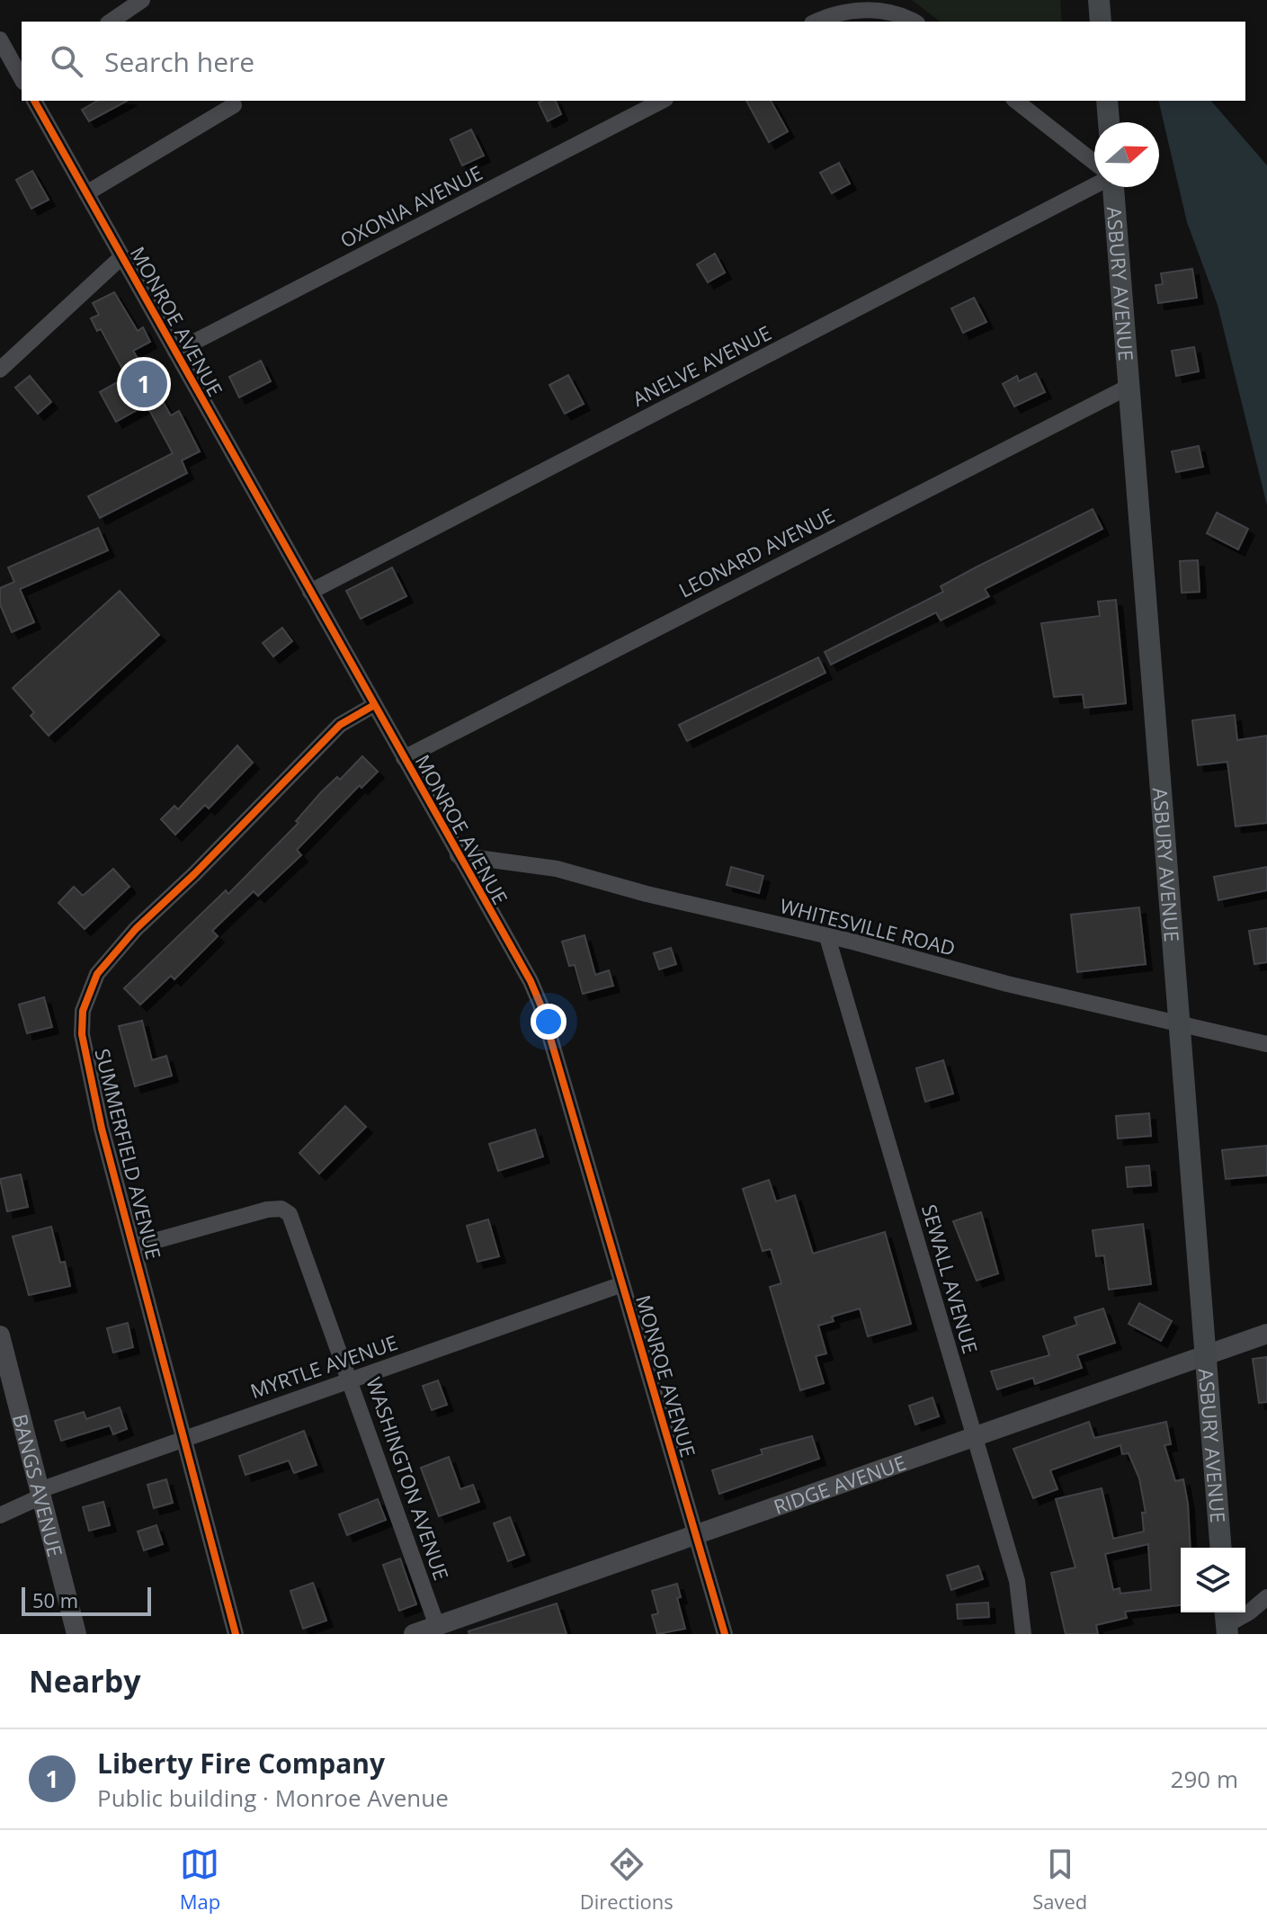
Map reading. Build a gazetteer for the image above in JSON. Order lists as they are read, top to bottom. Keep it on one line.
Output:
{"streets":{"main road":["ASBURY AVENUE"],"street":["OXONIA AVENUE","MONROE AVENUE","ANELVE AVENUE","LEONARD AVENUE","WHITESVILLE ROAD","SUMMERFIELD AVENUE","SEWALL AVENUE","MYRTLE AVENUE","WASHINGTON AVENUE","RIDGE AVENUE","BANGS AVENUE"]},"crossings":[["OXONIA AVENUE","MONROE AVENUE"],["ASBURY AVENUE","LEONARD AVENUE"],["ASBURY AVENUE","WHITESVILLE ROAD"],["ASBURY AVENUE","RIDGE AVENUE"],["MONROE AVENUE","ANELVE AVENUE"],["MONROE AVENUE","LEONARD AVENUE"],["MONROE AVENUE","WHITESVILLE ROAD"],["MONROE AVENUE","SUMMERFIELD AVENUE"],["MONROE AVENUE","MYRTLE AVENUE"],["MONROE AVENUE","RIDGE AVENUE"],["WHITESVILLE ROAD","SEWALL AVENUE"],["SUMMERFIELD AVENUE","MYRTLE AVENUE"],["SUMMERFIELD AVENUE","WASHINGTON AVENUE"],["SEWALL AVENUE","RIDGE AVENUE"],["MYRTLE AVENUE","WASHINGTON AVENUE"],["MYRTLE AVENUE","BANGS AVENUE"],["WASHINGTON AVENUE","RIDGE AVENUE"]],"scale_bar":"50 m","north":"right","page":{"search":"Search here","pins":"1","scale":"50 m","heading":"Nearby","list":[{"mark":"1","name":"Liberty Fire Company","note":"Public building · Monroe Avenue","value":"290 m"}],"nav":["Map","Directions","Saved"]}}
